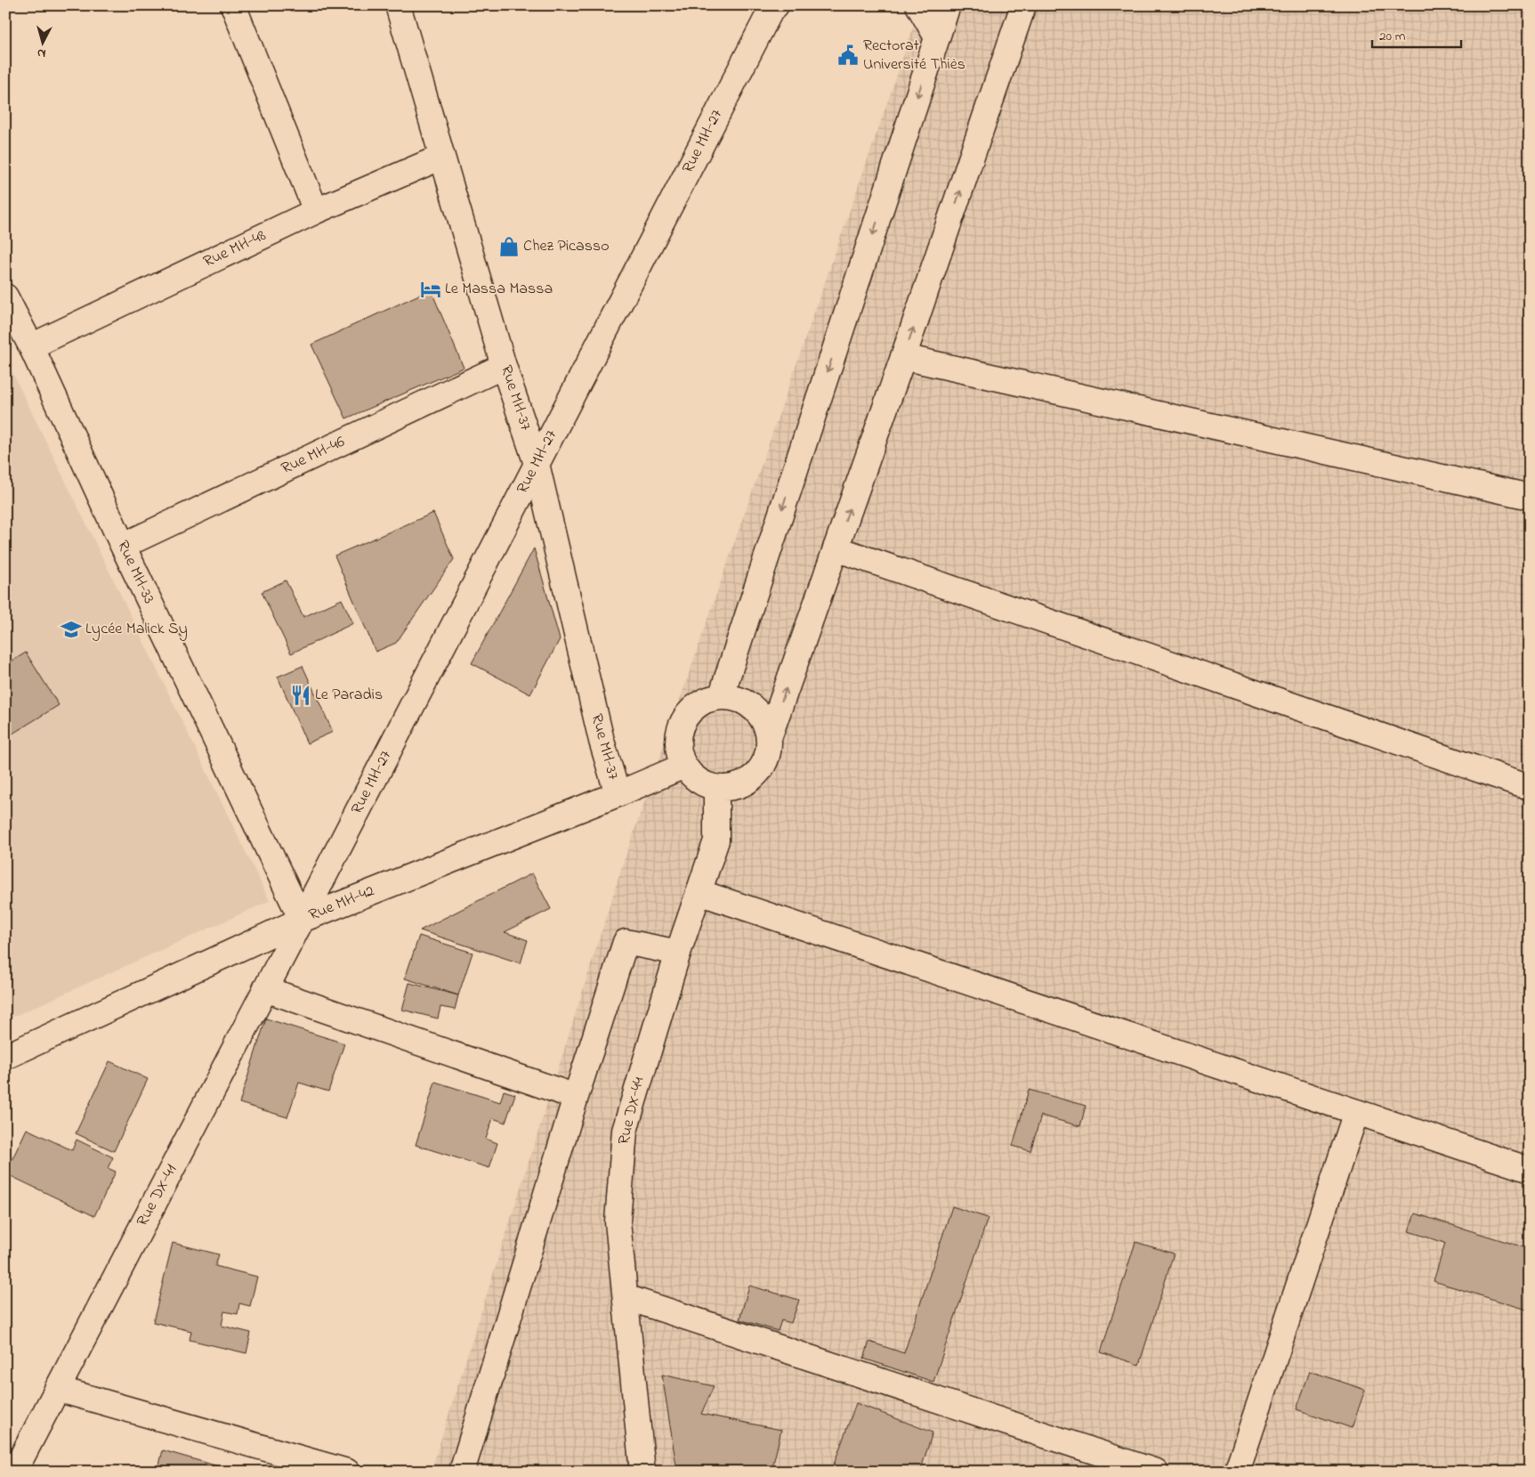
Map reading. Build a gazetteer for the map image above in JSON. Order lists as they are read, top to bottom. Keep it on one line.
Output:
{"streets":{"street":["Rue MH-27","Rue MH-48","Rue MH-37","Rue MH-46","Rue MH-33","Rue MH-42","Rue DX-44","Rue DX-41"]},"crossings":[["Rue MH-27","Rue MH-37"],["Rue MH-27","Rue MH-33"],["Rue MH-27","Rue MH-42"],["Rue MH-27","Rue DX-41"],["Rue MH-48","Rue MH-37"],["Rue MH-48","Rue MH-33"],["Rue MH-37","Rue MH-46"],["Rue MH-37","Rue MH-42"],["Rue MH-46","Rue MH-33"],["Rue MH-33","Rue MH-42"],["Rue MH-33","Rue DX-41"],["Rue MH-42","Rue DX-44"],["Rue MH-42","Rue DX-41"]],"places":{"public building":["Rectorat Université Thiès"],"shop":["Chez Picasso"],"hotel":["Le Massa Massa"],"school or university":["Lycée Malick Sy"],"restaurant":["Le Paradis"]},"scale_bar":"20 m","north":"bottom"}
